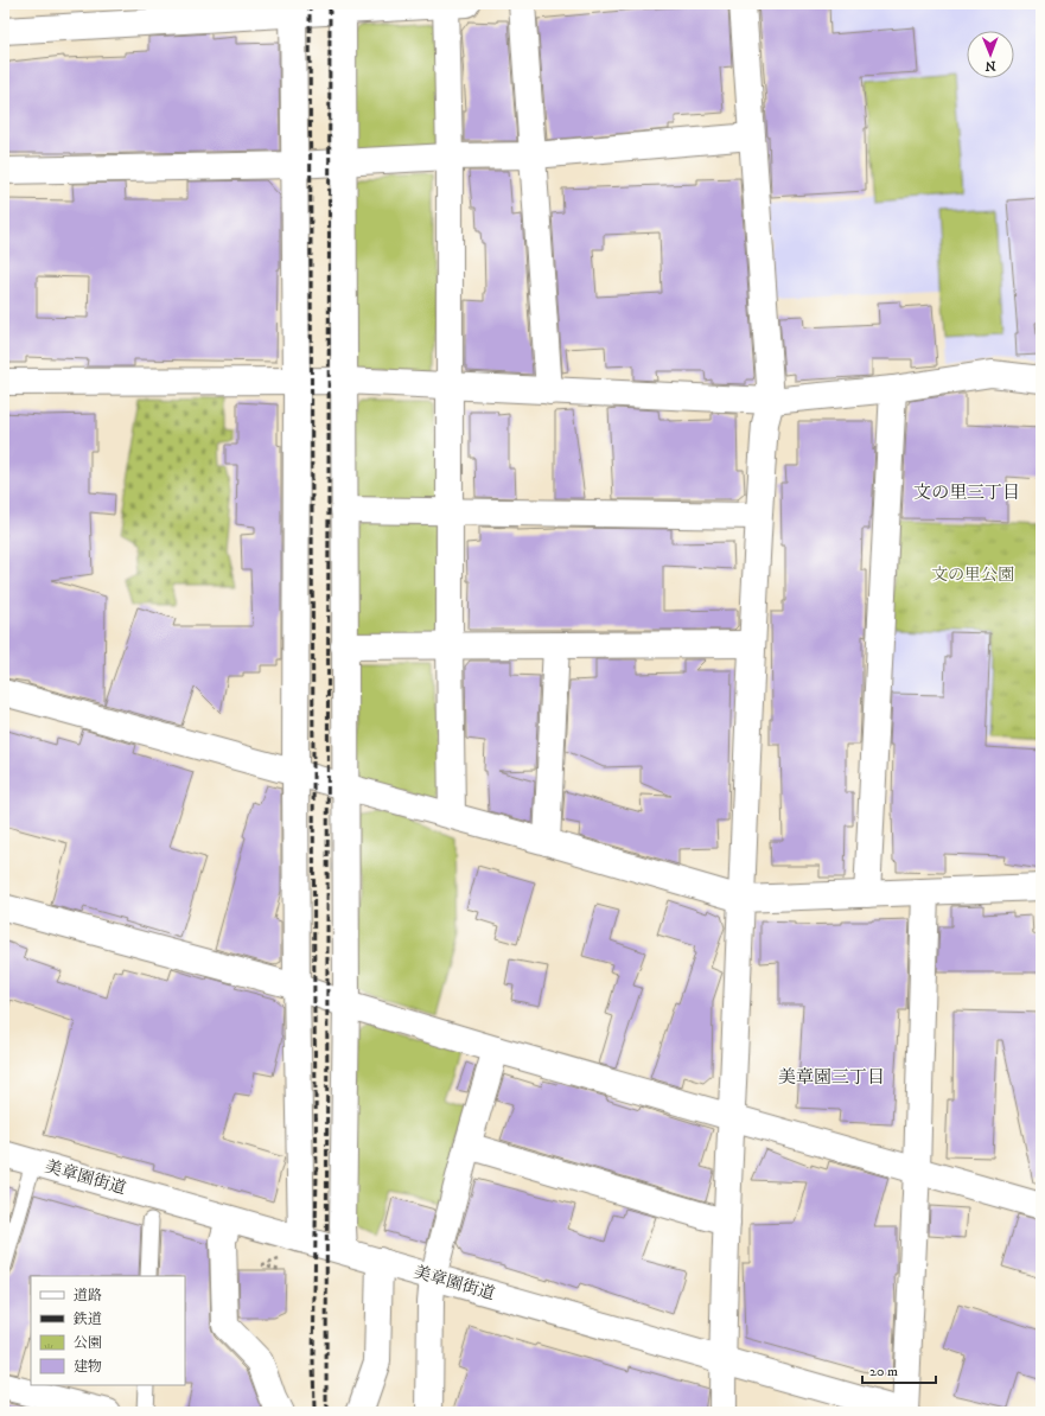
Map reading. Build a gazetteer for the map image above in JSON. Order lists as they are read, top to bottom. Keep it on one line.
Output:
{"streets":{"street":["美章園街道"]},"districts":["文の里三丁目","美章園三丁目"],"parks":["文の里公園"],"legend":["道路","鉄道","公園","建物"],"scale_bar":"20 m","north":"bottom"}
